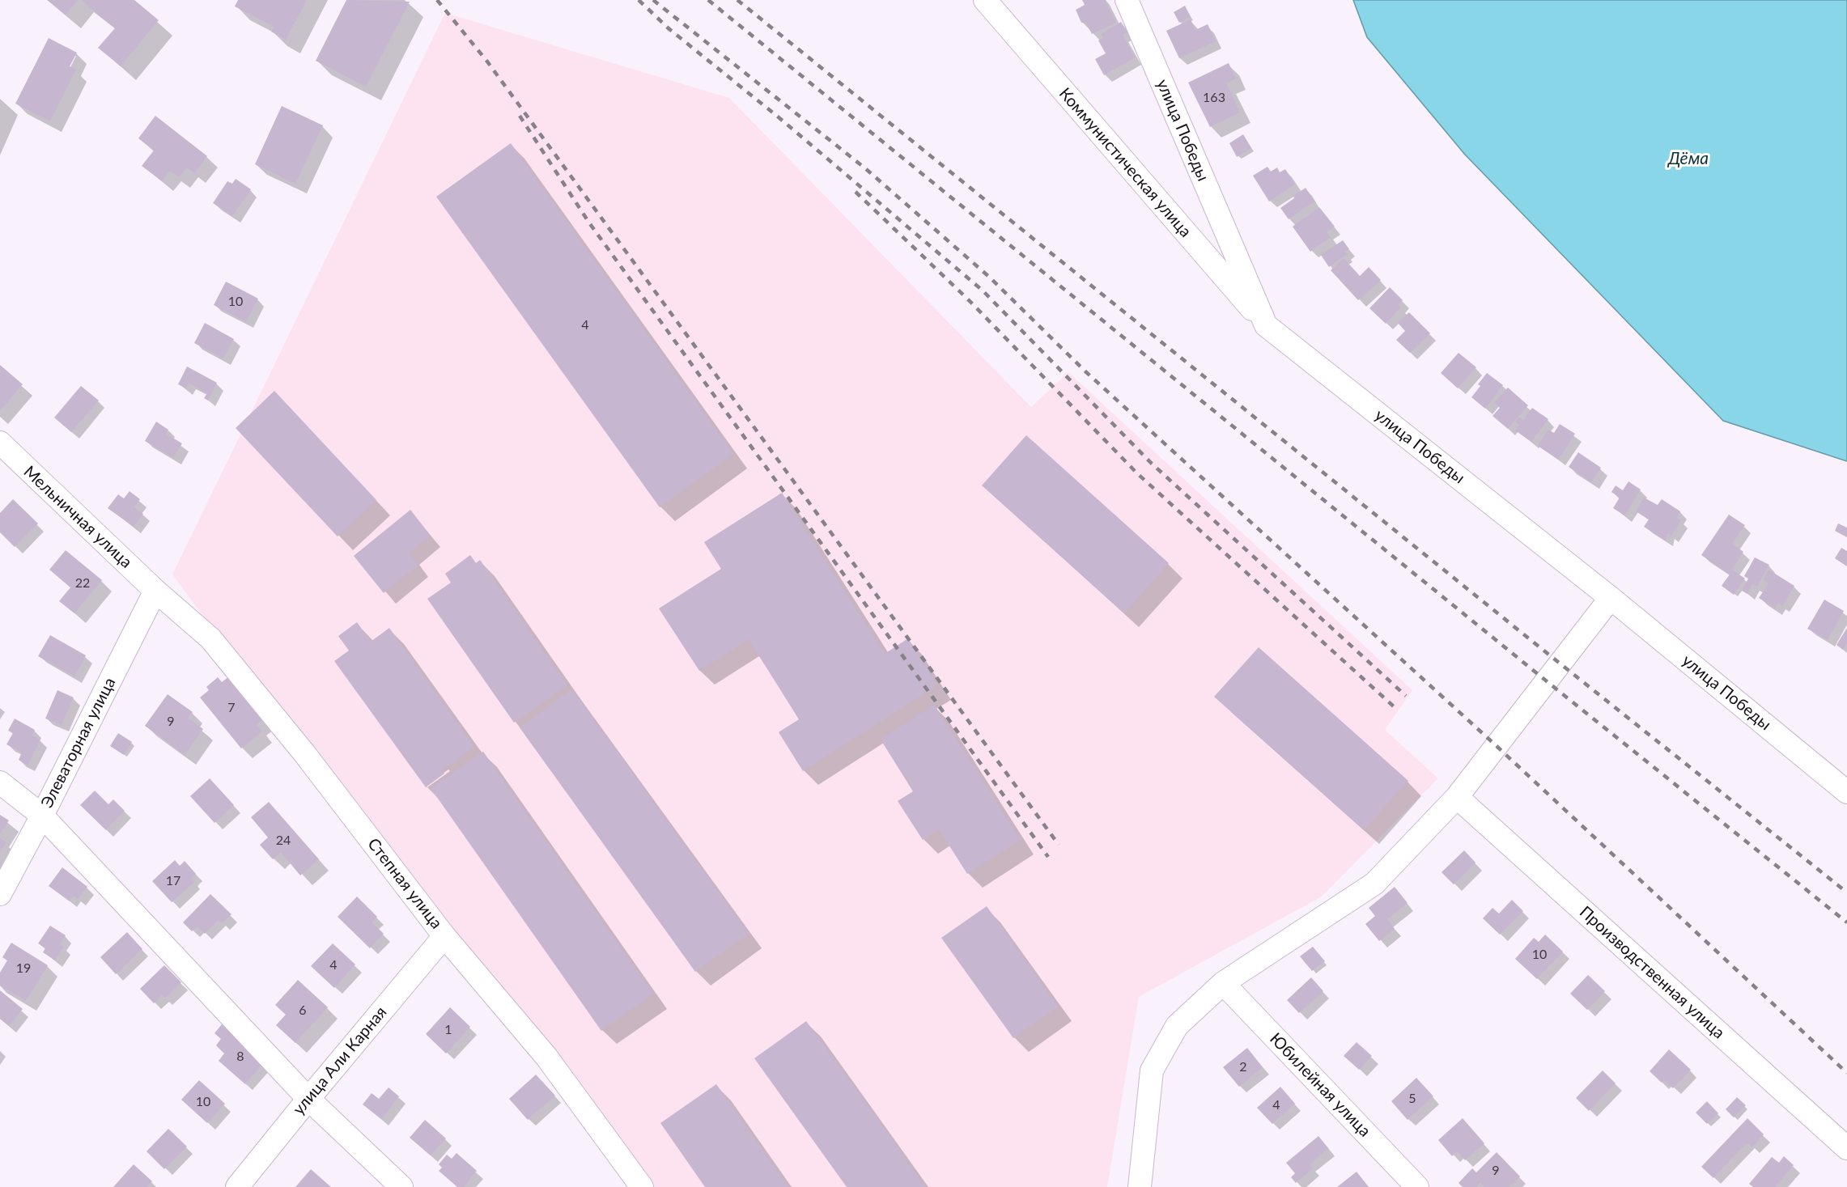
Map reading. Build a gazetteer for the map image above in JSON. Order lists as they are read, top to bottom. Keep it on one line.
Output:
{"streets":{"street":["улица Победы","Коммунистическая улица","Мельничная улица","Элеваторная улица","Степная улица","Производственная улица","улица Али Карная","Юбилейная улица"]},"crossings":[["улица Победы","Коммунистическая улица"],["Мельничная улица","Элеваторная улица"],["Мельничная улица","Степная улица"],["Элеваторная улица","Степная улица"],["Степная улица","улица Али Карная"]],"water":["Дёма"],"house_numbers":["163","10","4","22","7","9","24","17","10","4","19","6","1","8","2","5","10","4","9"]}
